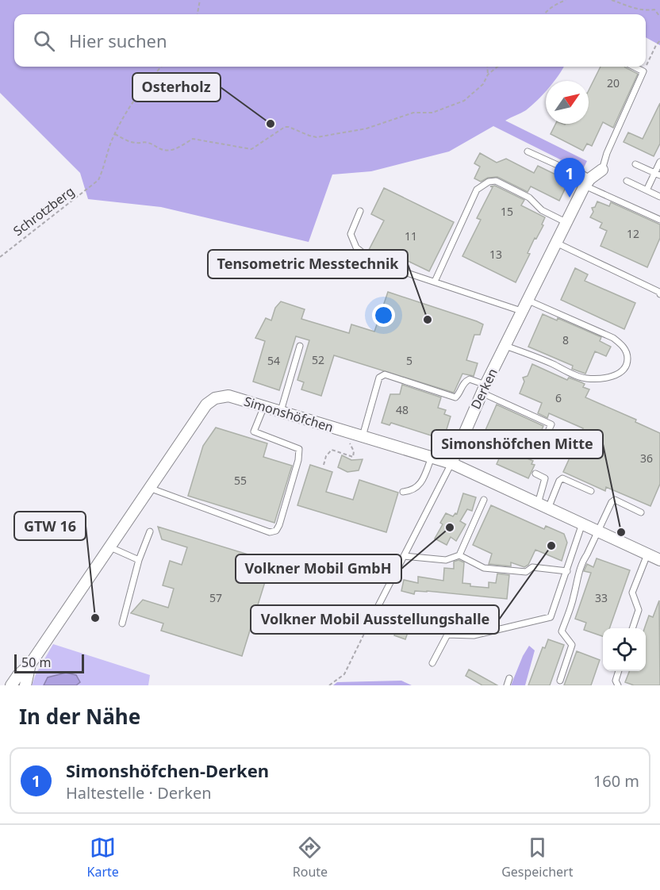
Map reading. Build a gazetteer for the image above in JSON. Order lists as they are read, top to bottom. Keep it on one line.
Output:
{"streets":{"street":["Derken","Simonshöfchen"],"path":["Schrotzberg"]},"crossings":[["Derken","Simonshöfchen"]],"places":["Osterholz","Tensometric Messtechnik","Volkner Mobil GmbH","Simonshöfchen Mitte","Volkner Mobil Ausstellungshalle","GTW 16"],"house_numbers":["20","15","12","11","13","8","52","54","5","6","48","36","55","57","33"],"scale_bar":"50 m","north":"top right","page":{"search":"Hier suchen","pins":"1","scale":"50 m","heading":"In der Nähe","list":[{"mark":"1","name":"Simonshöfchen-Derken","note":"Haltestelle · Derken","value":"160 m"}],"nav":["Karte","Route","Gespeichert"]}}
